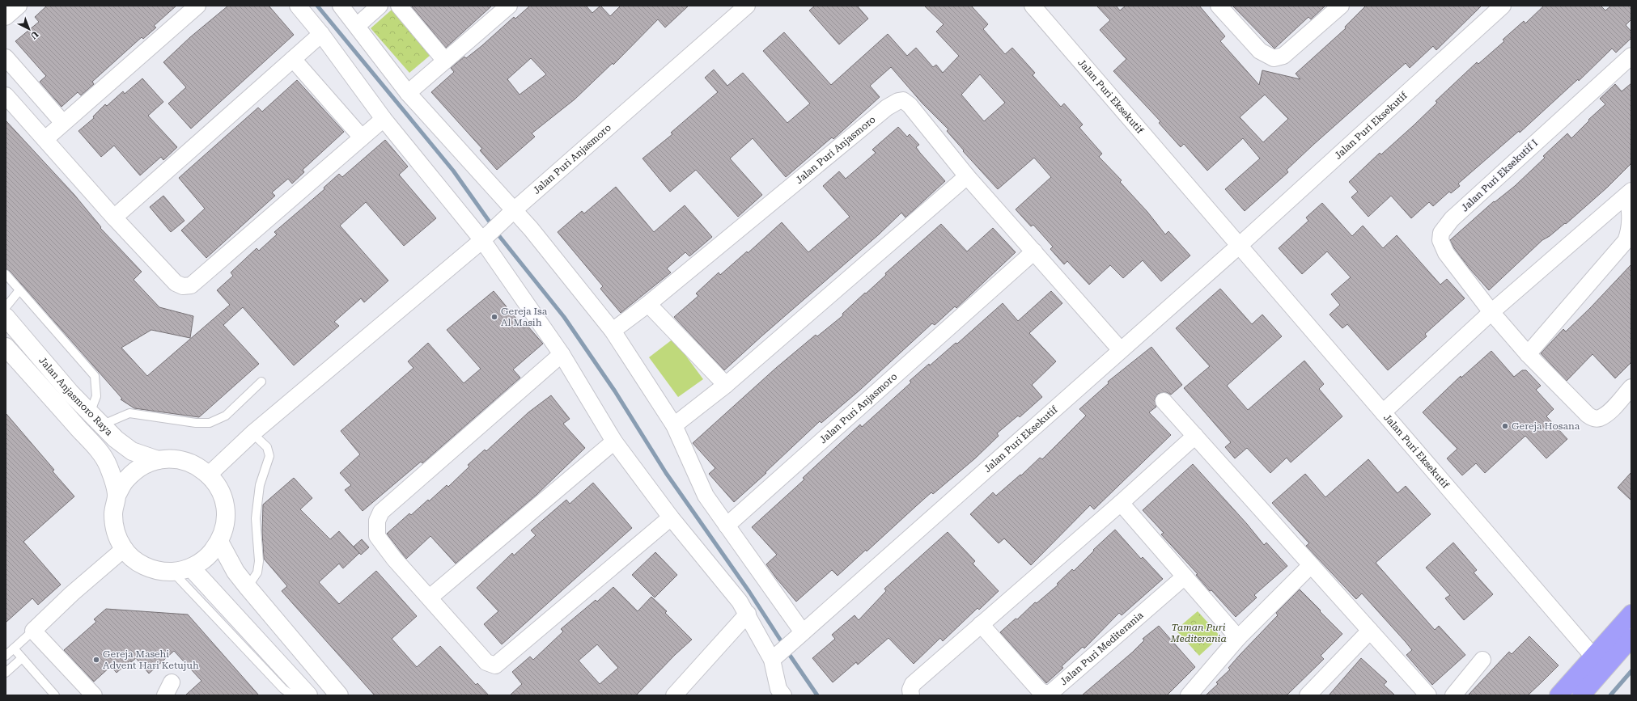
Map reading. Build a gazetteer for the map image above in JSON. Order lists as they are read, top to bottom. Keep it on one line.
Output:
{"streets":{"street":["Jalan Puri Eksekutif","Jalan Puri Anjasmoro","Jalan Puri Eksekutif I","Jalan Anjasmoro Raya","Jalan Puri Mediterania"]},"crossings":[["Jalan Puri Eksekutif","Jalan Puri Anjasmoro"],["Jalan Puri Anjasmoro","Jalan Anjasmoro Raya"]],"parks":["Taman Puri Mediterania"],"places":["Gereja Isa Al Masih","Gereja Hosana","Gereja Masehi Advent Hari Ketujuh"],"north":"bottom right"}
